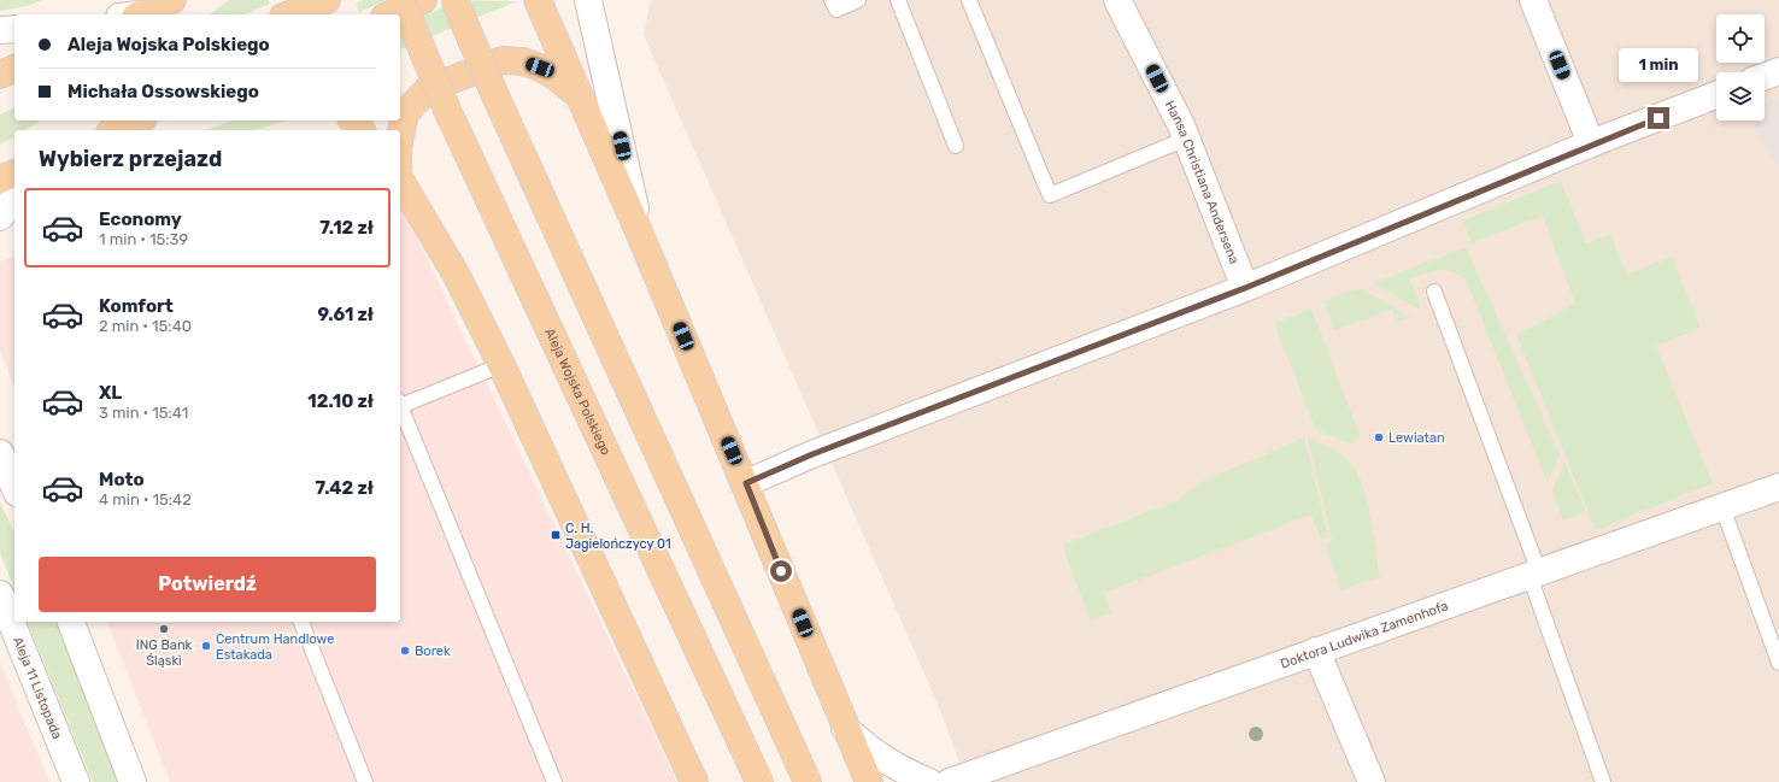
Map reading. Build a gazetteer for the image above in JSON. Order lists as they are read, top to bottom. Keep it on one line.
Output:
{"streets":{"main road":["Aleja Wojska Polskiego"],"street":["Hansa Christiana Andersena","Doktora Ludwika Zamenhofa","Aleja 11 Listopada"]},"places":{"other":["Lewiatan","ING Bank Śląski","Centrum Handlowe Estakada","Borek"],"transit":["C. H. Jagielończycy 01"]},"page":{"banner":["Aleja Wojska Polskiego","Michała Ossowskiego"],"bubble":"1 min","heading":"Wybierz przejazd","list":[{"name":"Economy","note":"1 min · 15:39","value":"7.12 zł"},{"name":"Komfort","note":"2 min · 15:40","value":"9.61 zł"},{"name":"XL","note":"3 min · 15:41","value":"12.10 zł"},{"name":"Moto","note":"4 min · 15:42","value":"7.42 zł"}],"buttons":"Potwierdź"}}
